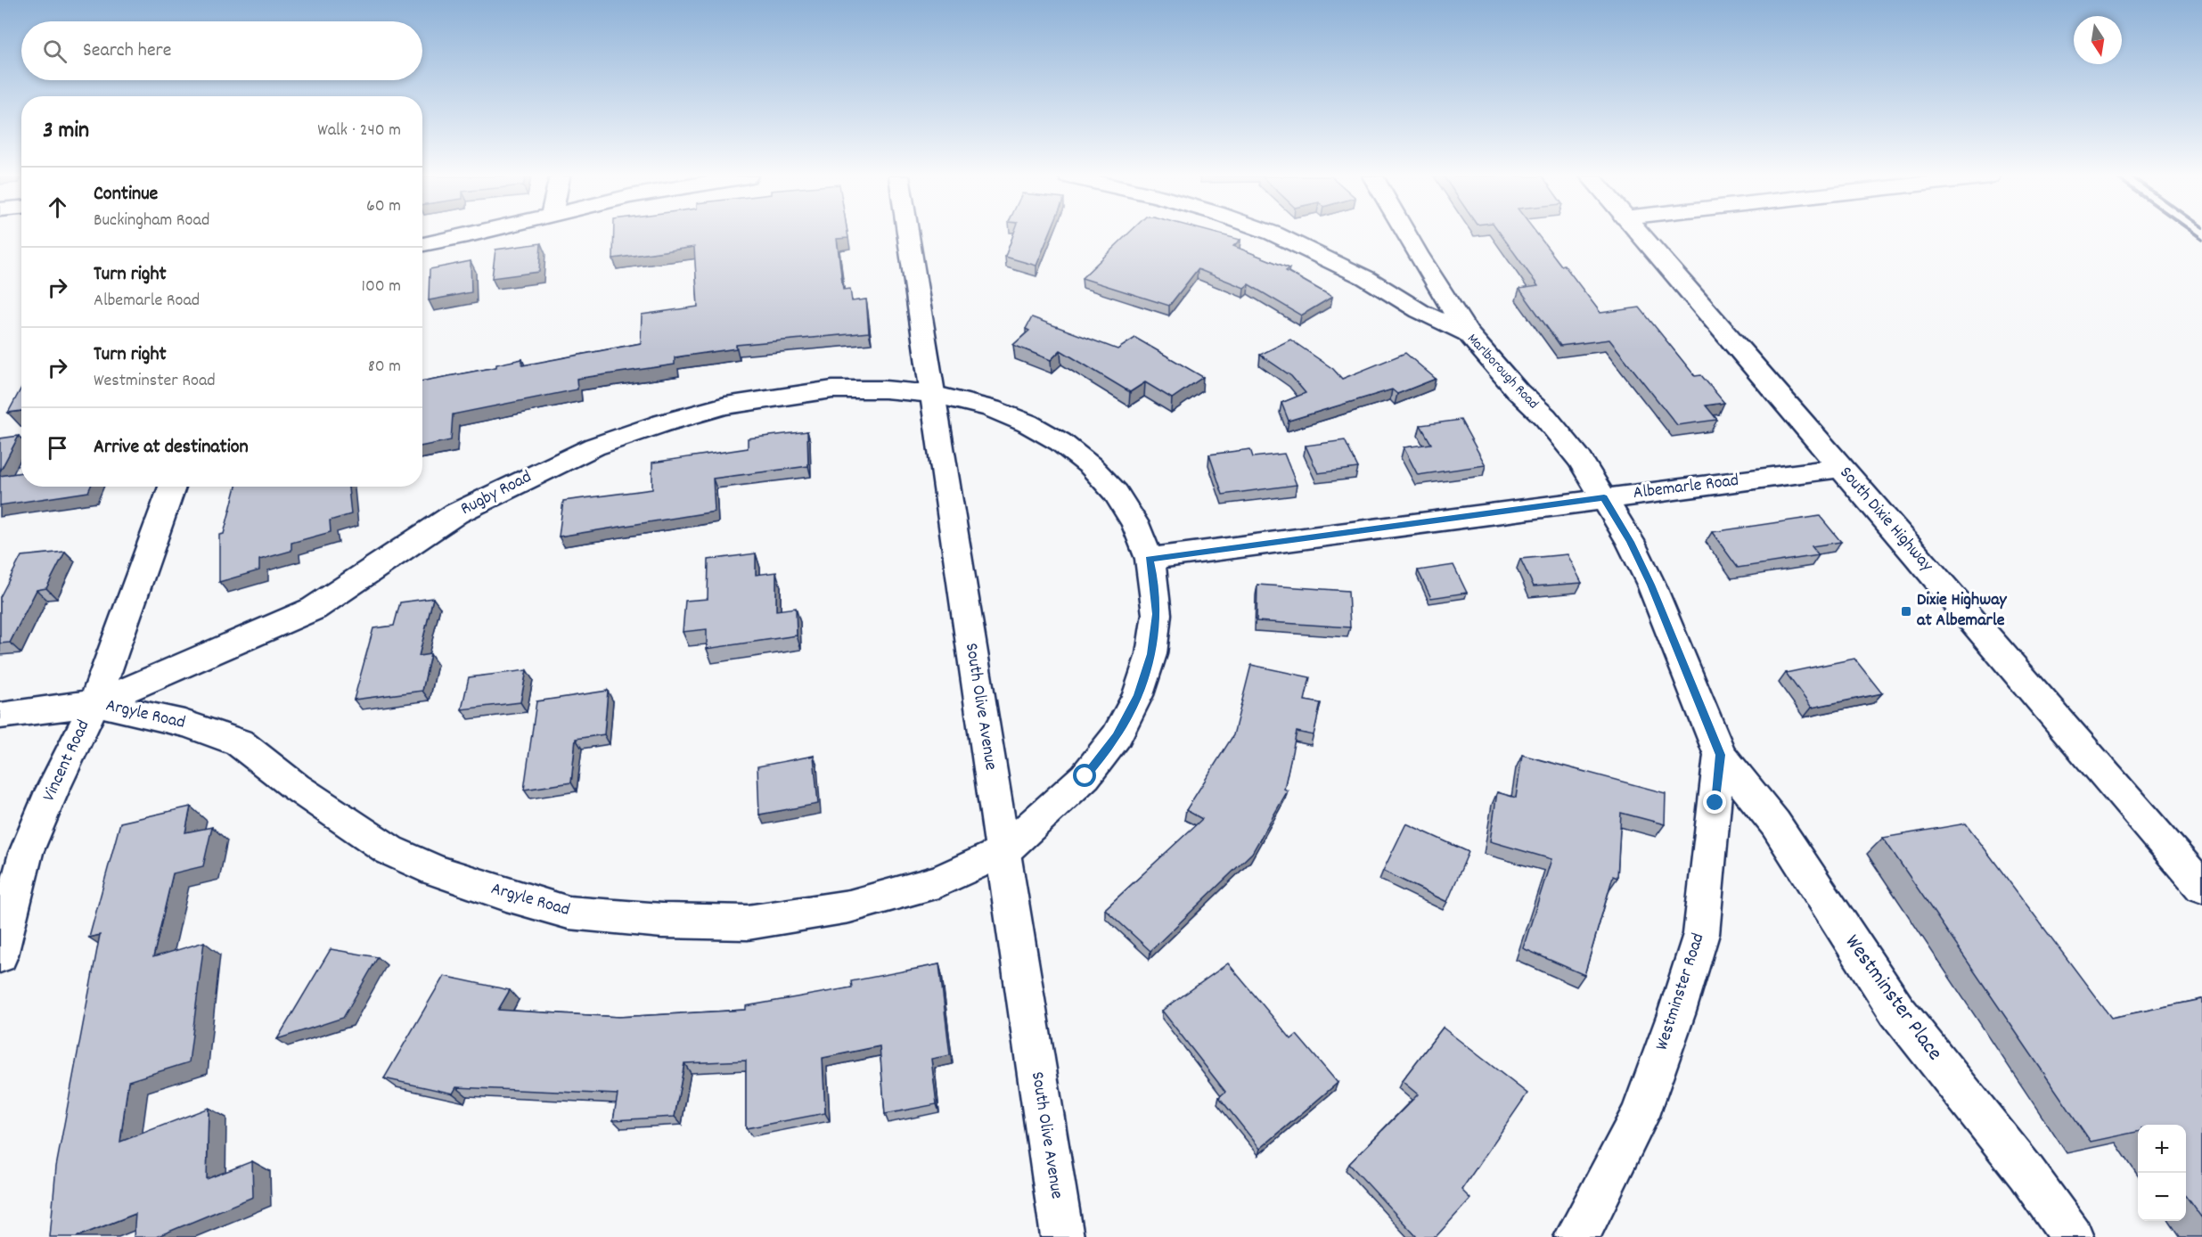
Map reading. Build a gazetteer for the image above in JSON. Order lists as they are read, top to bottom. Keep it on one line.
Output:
{"streets":{"street":["Marlborough Road","Albemarle Road","Rugby Road","South Dixie Highway","South Olive Avenue","Argyle Road","Vincent Road","Westminster Road","Westminster Place"]},"crossings":[["Marlborough Road","Albemarle Road"],["Marlborough Road","Westminster Road"],["Albemarle Road","Rugby Road"],["Albemarle Road","South Dixie Highway"],["Albemarle Road","Argyle Road"],["Albemarle Road","Westminster Road"],["Rugby Road","South Olive Avenue"],["Rugby Road","Argyle Road"],["Rugby Road","Vincent Road"],["South Olive Avenue","Argyle Road"],["Argyle Road","Vincent Road"],["Westminster Road","Westminster Place"]],"places":{"transit":["Dixie Highway at Albemarle"]},"north":"bottom","page":{"search":"Search here","heading":["3 min","Walk · 240 m"],"list":[["Continue","Buckingham Road","60 m"],["Turn right","Albemarle Road","100 m"],["Turn right","Westminster Road","80 m"],"Arrive at destination"],"map_buttons":["+","−"]}}
